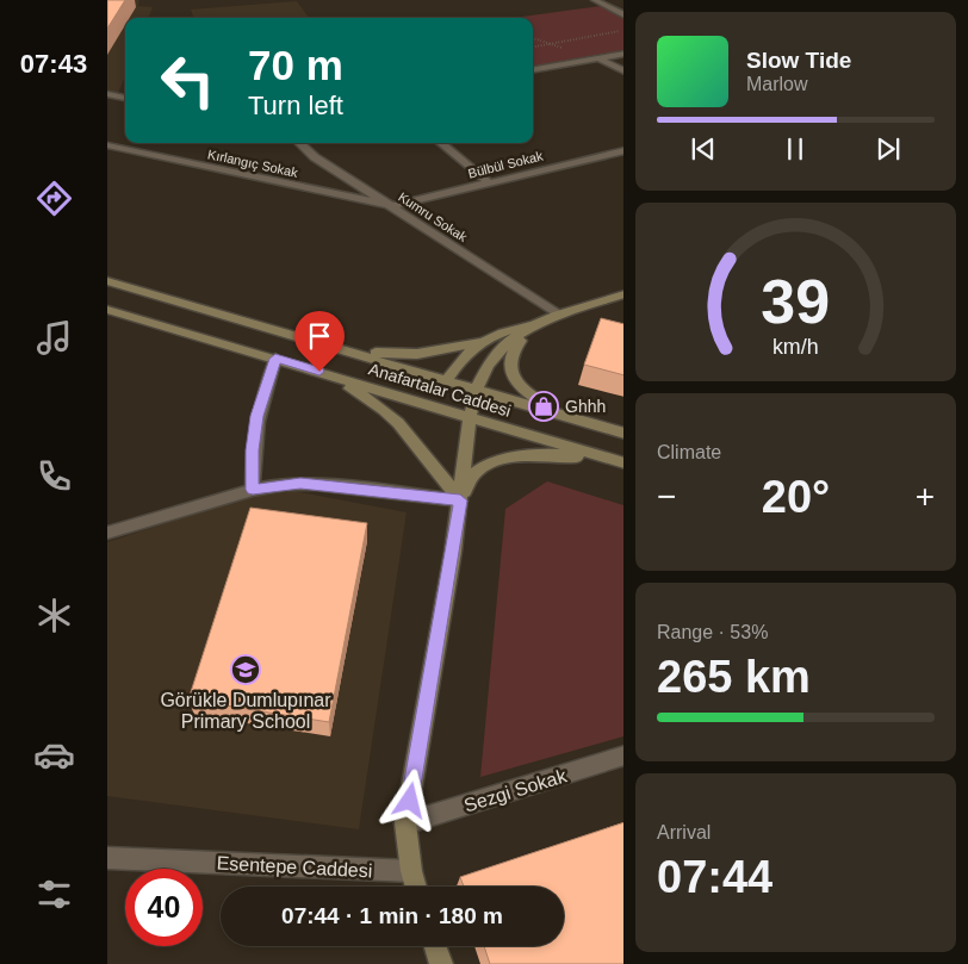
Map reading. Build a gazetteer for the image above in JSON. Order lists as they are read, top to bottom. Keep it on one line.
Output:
{"streets":{"street":["Kırlangıç Sokak","Bülbül Sokak","Kumru Sokak","Anafartalar Caddesi","Sezgi Sokak","Esentepe Caddesi"]},"crossings":[["Kırlangıç Sokak","Bülbül Sokak"],["Kırlangıç Sokak","Kumru Sokak"],["Bülbül Sokak","Kumru Sokak"]],"places":{"shop":["Ghhh"],"school or university":["Görükle Dumlupınar Primary School"]},"page":{"tabs":"07:43","turn":["70 m","Turn left"],"song":["Slow Tide","Marlow"],"tile":["Climate",["Range · 53%","265 km"],["Arrival","07:44"]],"heat":["−","20°","+"],"limit":"40","trip":"07:44 · 1 min · 180 m","gauge":["39","km/h"]}}
